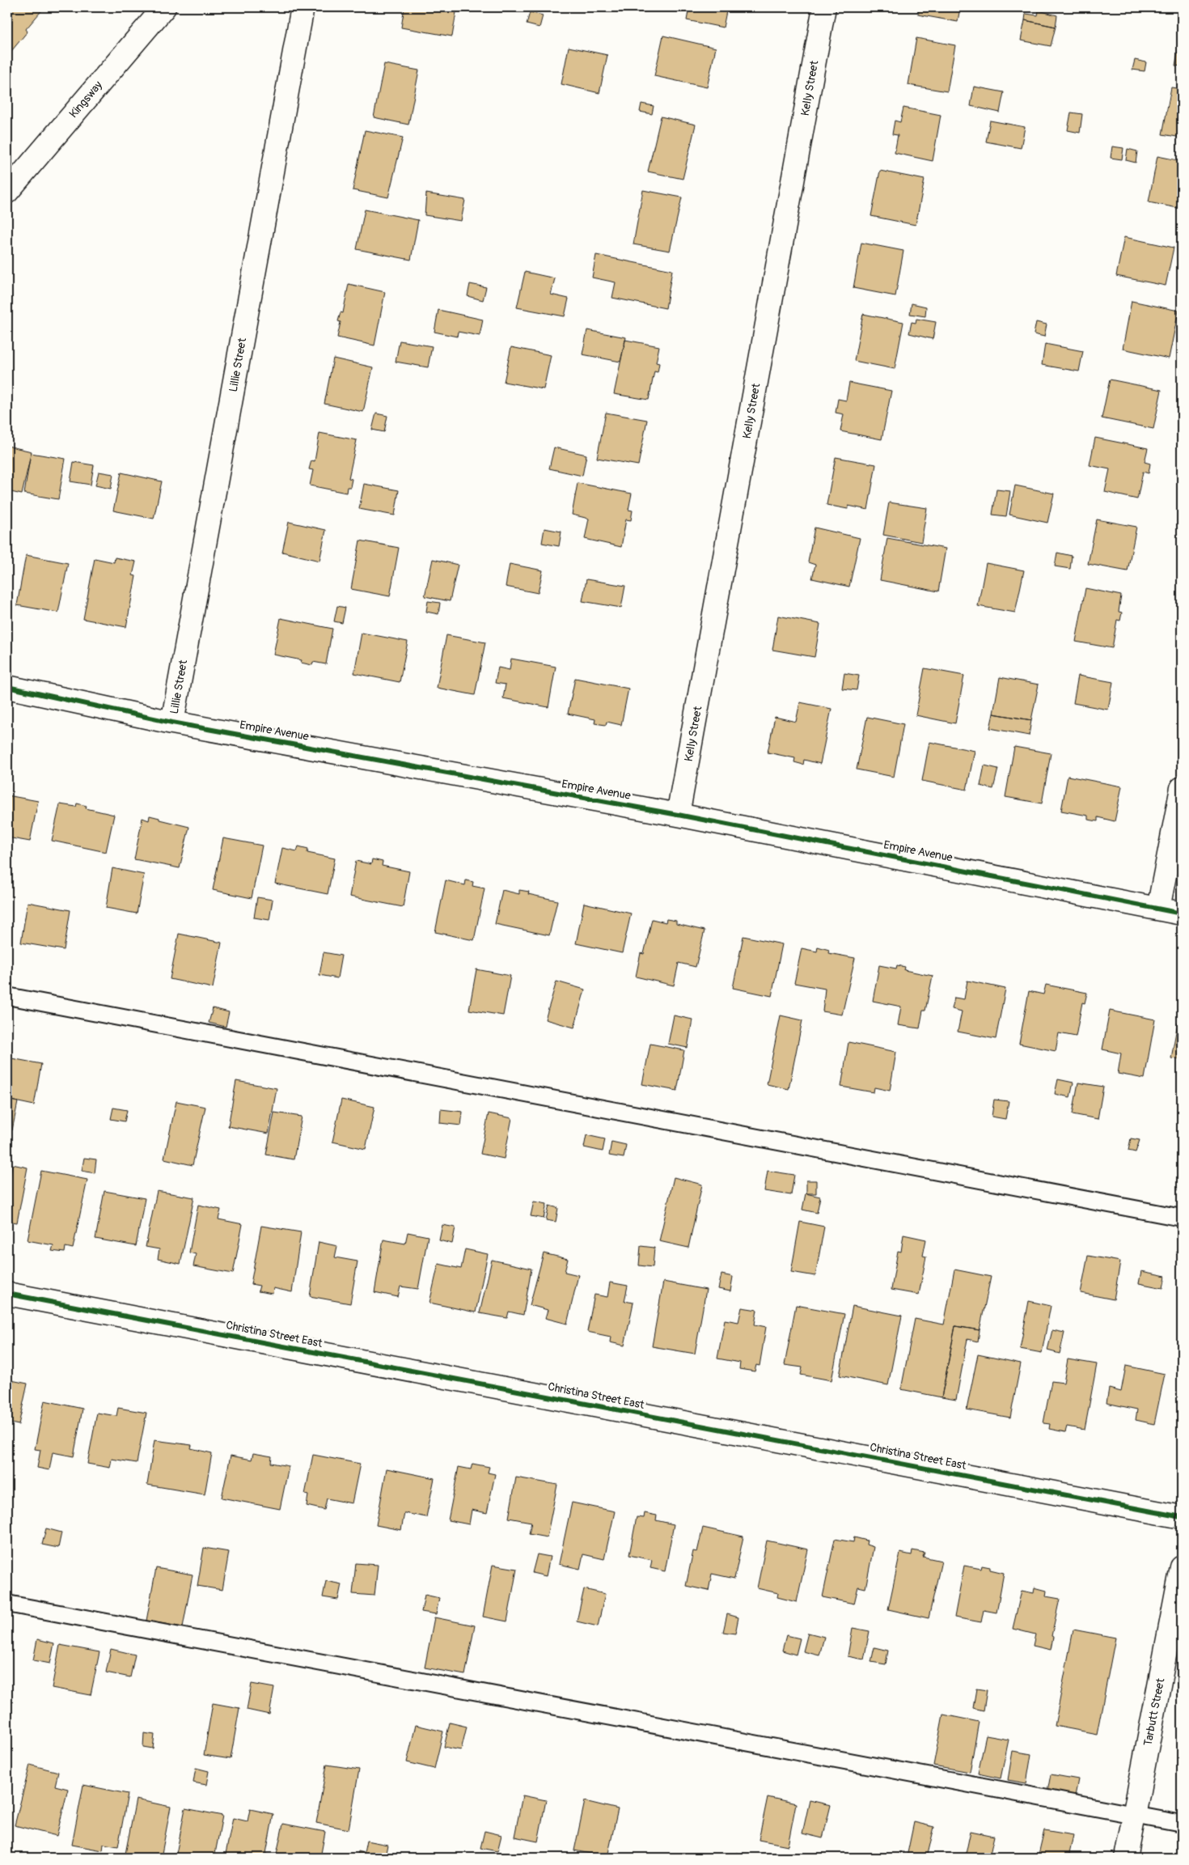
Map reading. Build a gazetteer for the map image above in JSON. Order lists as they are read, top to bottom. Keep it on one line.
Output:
{"streets":{"street":["Kelly Street","Kingsway","Lillie Street","Empire Avenue","Christina Street East","Tarbutt Street"]},"crossings":[["Kelly Street","Empire Avenue"],["Lillie Street","Empire Avenue"]]}
